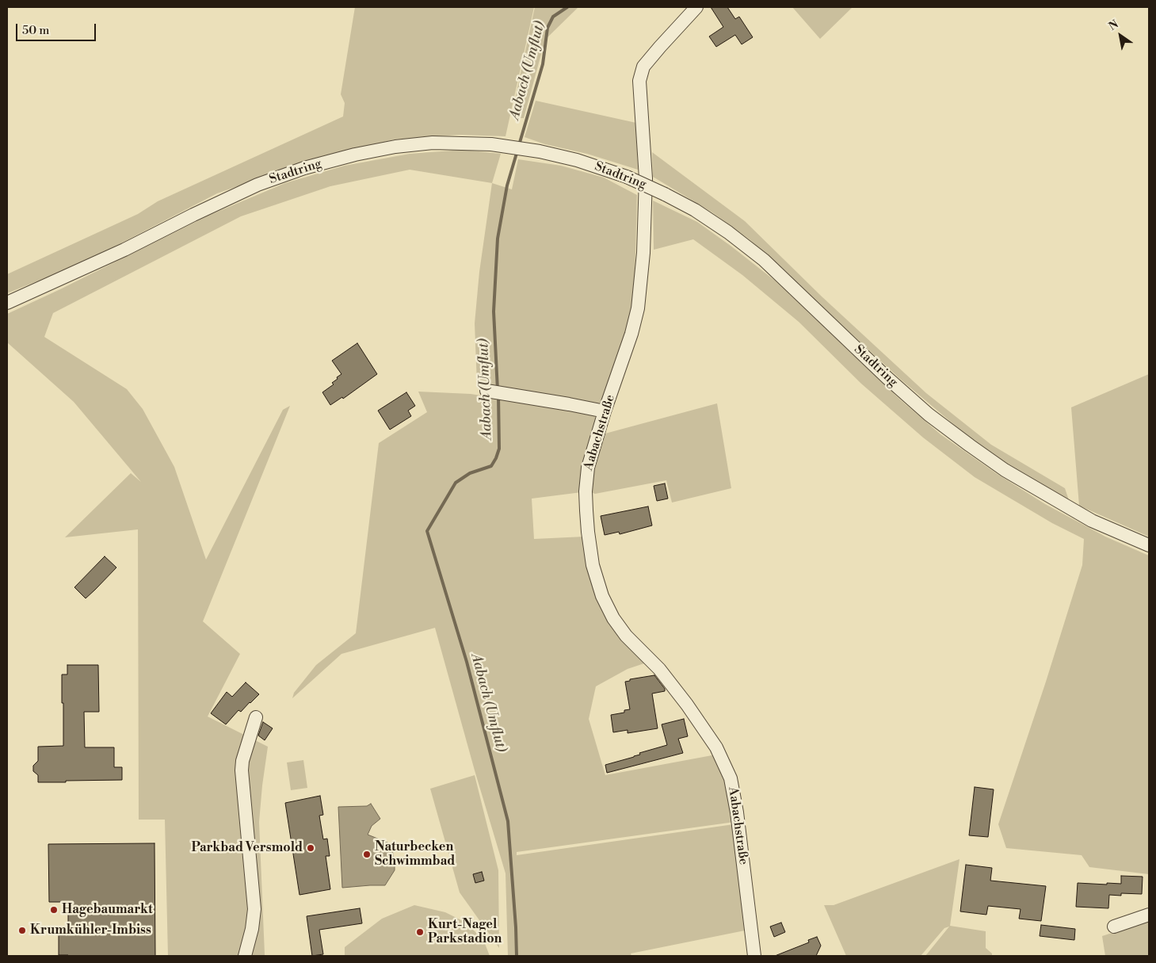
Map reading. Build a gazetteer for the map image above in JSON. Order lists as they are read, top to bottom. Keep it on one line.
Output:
{"streets":{"street":["Stadtring","Aabachstraße"]},"water":["Aabach (Umflut)"],"places":["Parkbad Versmold","Naturbecken Schwimmbad","Hagebaumarkt","Krumkühler-Imbiss","Kurt-Nagel Parkstadion"],"scale_bar":"50 m","north":"top left"}
